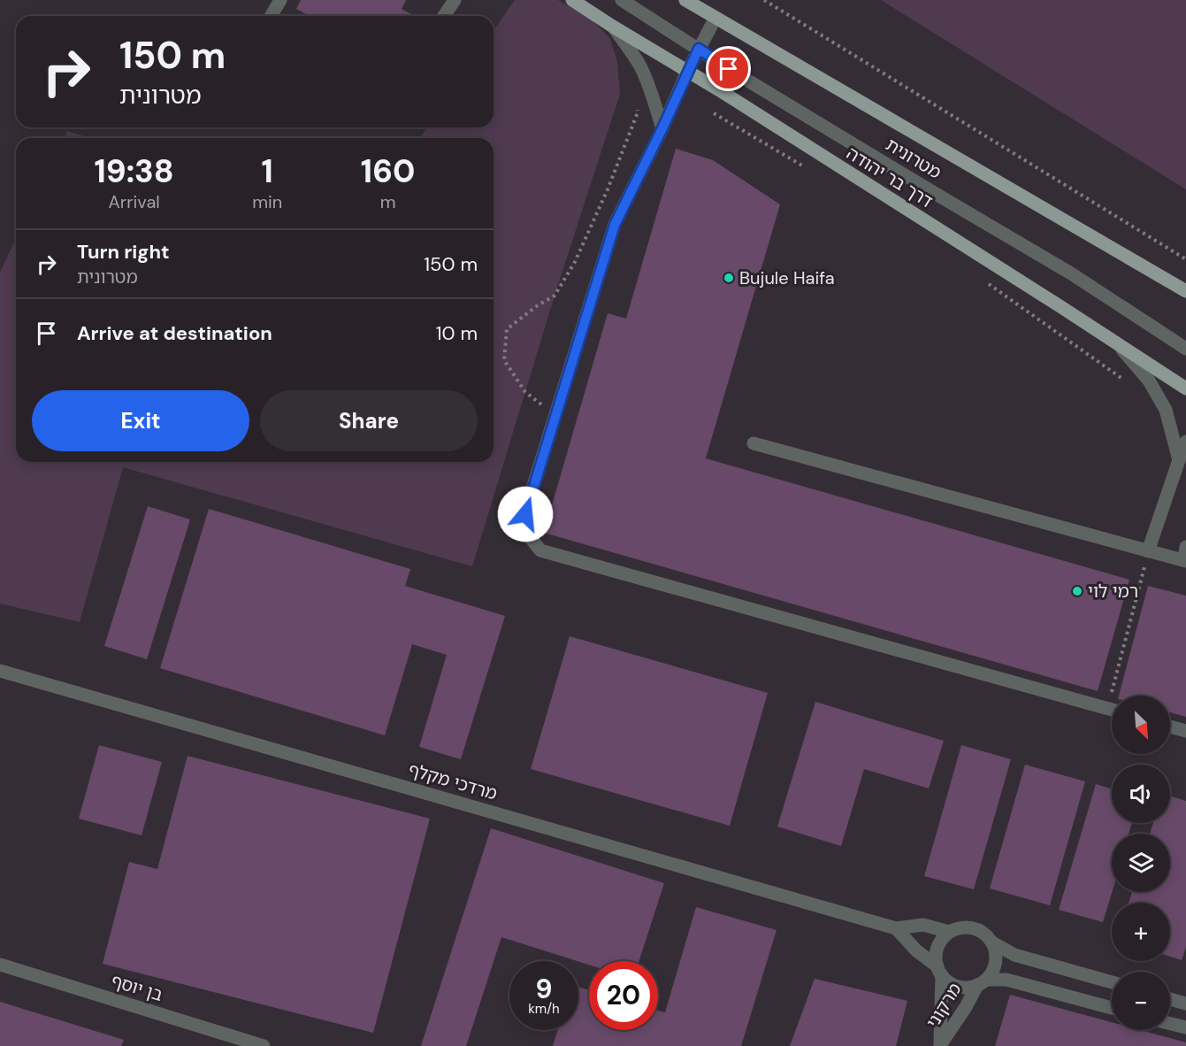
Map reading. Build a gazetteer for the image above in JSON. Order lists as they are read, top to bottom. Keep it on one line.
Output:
{"streets":{"main road":["דרך בר יהודה"],"street":["מטרונית","מרדכי מקלף","בן יוסף","מרקוני"]},"crossings":[["מרדכי מקלף","מרקוני"]],"places":["Bujule Haifa","רמי לוי"],"north":"bottom right","page":{"turn":["150 m","מטרונית"],"eta":["19:38","Arrival","1","min","160","m"],"list":[{"name":"Turn right","note":"מטרונית","value":"150 m"},{"name":"Arrive at destination","value":"10 m"}],"buttons":["Exit","Share"],"map_buttons":["+","−"],"speed":"9 km/h","limit":"20"}}
